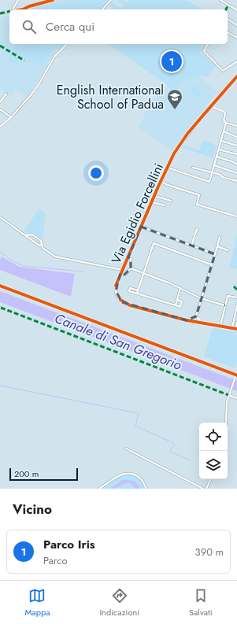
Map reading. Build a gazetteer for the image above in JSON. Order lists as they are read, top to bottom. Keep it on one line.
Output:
{"streets":{"street":["Via Egidio Forcellini"]},"water":["Canale di San Gregorio"],"places":{"school or university":["English International School of Padua"]},"scale_bar":"200 m","page":{"search":"Cerca qui","pins":"1","scale":"200 m","heading":"Vicino","list":[{"mark":"1","name":"Parco Iris","note":"Parco","value":"390 m"}],"nav":["Mappa","Indicazioni","Salvati"]}}
